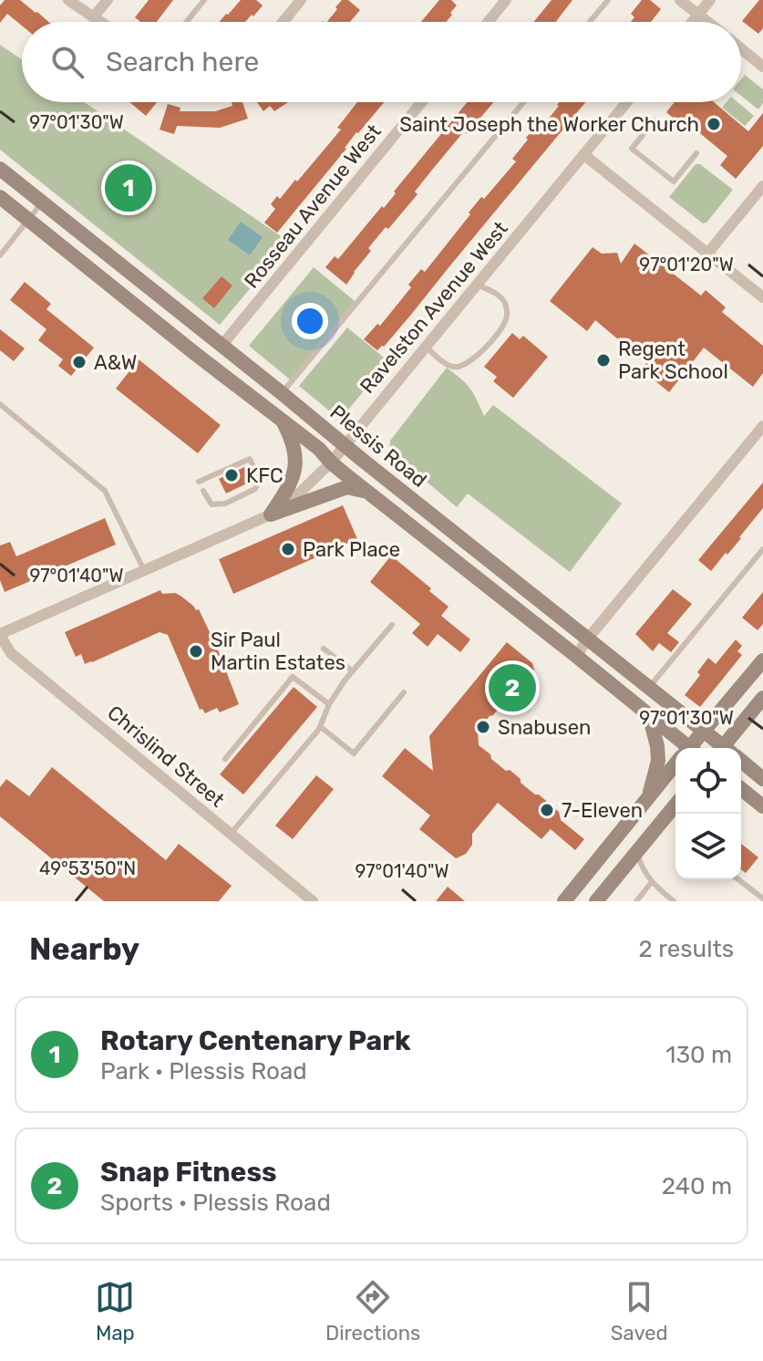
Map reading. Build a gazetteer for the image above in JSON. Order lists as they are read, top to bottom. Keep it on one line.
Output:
{"streets":{"main road":["Plessis Road"],"street":["Rosseau Avenue West","Ravelston Avenue West","Chrislind Street"]},"crossings":[["Rosseau Avenue West","Plessis Road"],["Ravelston Avenue West","Plessis Road"],["Ravelston Avenue West","Chrislind Street"]],"places":["Saint Joseph the Worker Church","Regent Park School","A&W","KFC","Park Place","Sir Paul Martin Estates","Snabusen","7-Eleven"],"page":{"search":"Search here","pins":["1","2"],"heading":["Nearby","2 results"],"list":[{"mark":"1","name":"Rotary Centenary Park","note":"Park · Plessis Road","value":"130 m"},{"mark":"2","name":"Snap Fitness","note":"Sports · Plessis Road","value":"240 m"}],"nav":["Map","Directions","Saved"]},"coordinates":["97°01'30\"W","97°01'20\"W","97°01'40\"W","49°53'50\"N"]}
